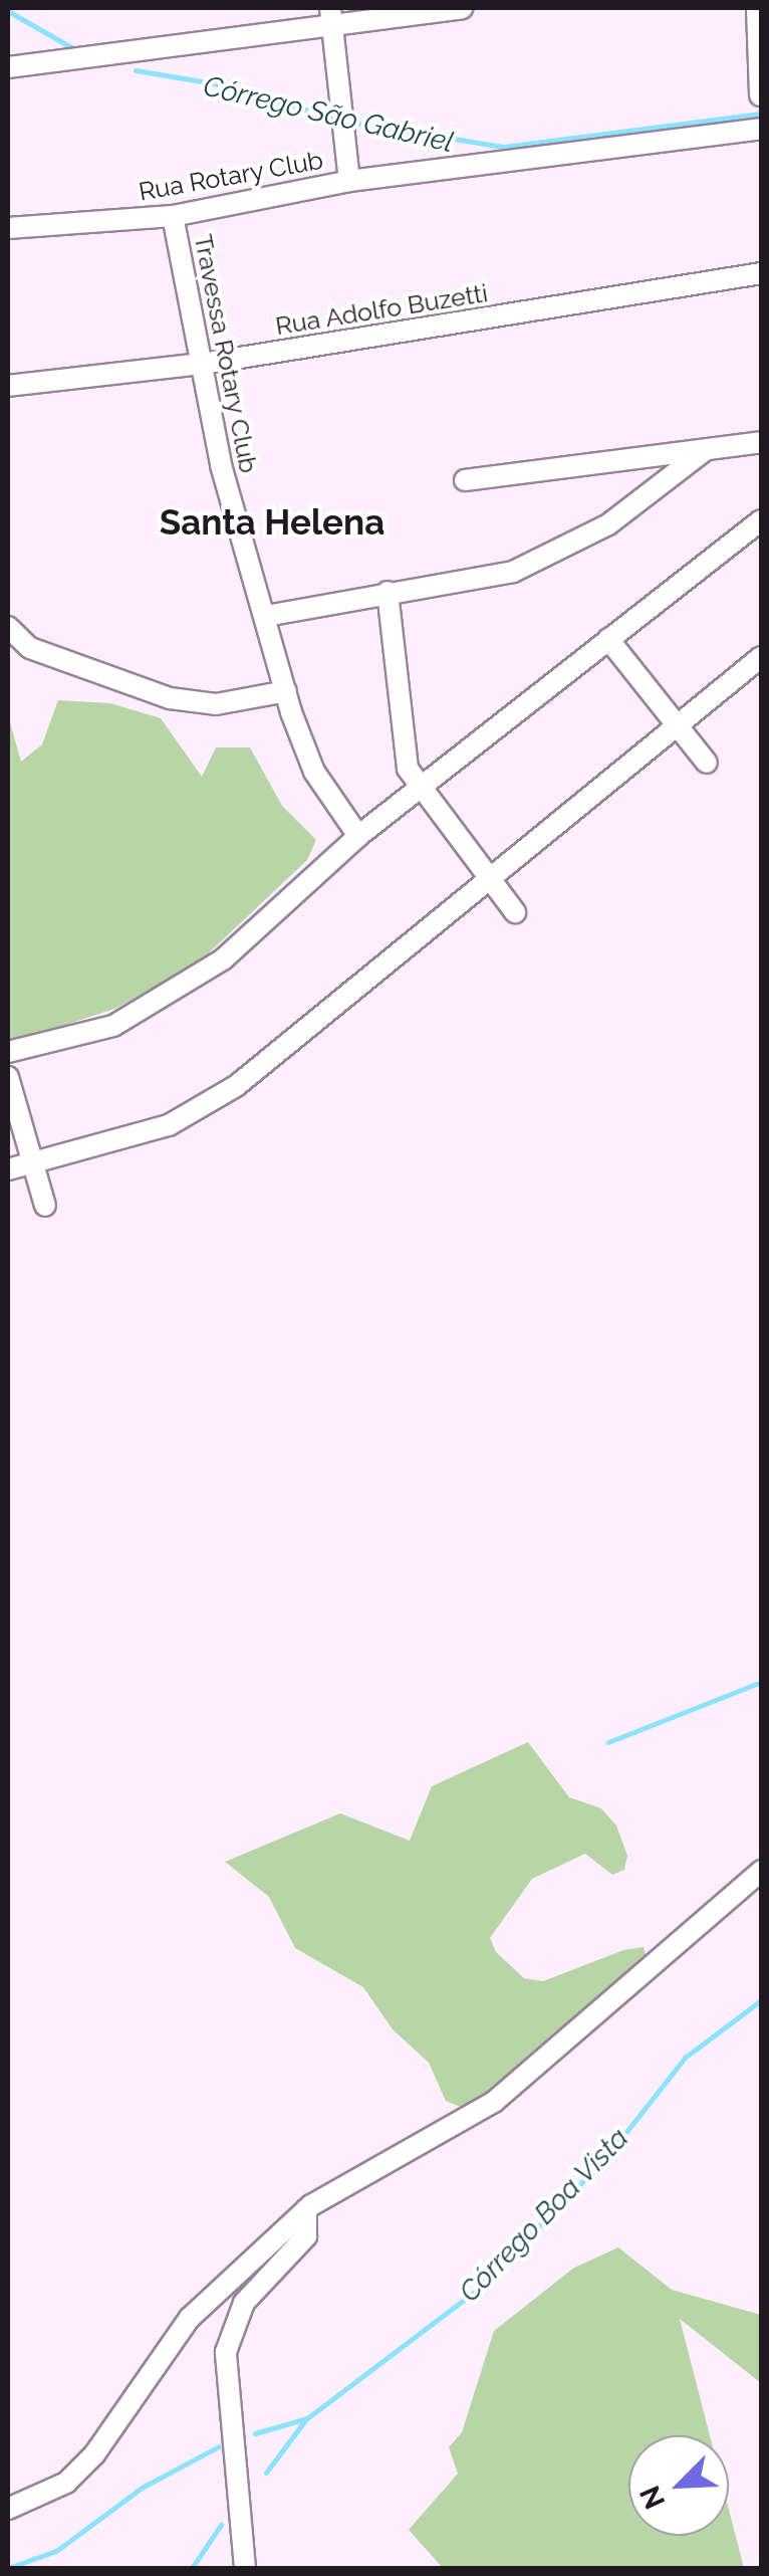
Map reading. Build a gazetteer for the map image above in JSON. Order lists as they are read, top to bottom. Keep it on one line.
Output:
{"streets":{"street":["Rua Rotary Club","Rua Adolfo Buzetti","Travessa Rotary Club"]},"crossings":[["Rua Rotary Club","Travessa Rotary Club"],["Rua Adolfo Buzetti","Travessa Rotary Club"]],"districts":["Santa Helena"],"water":["Córrego São Gabriel","Córrego Boa Vista"],"north":"bottom left"}
